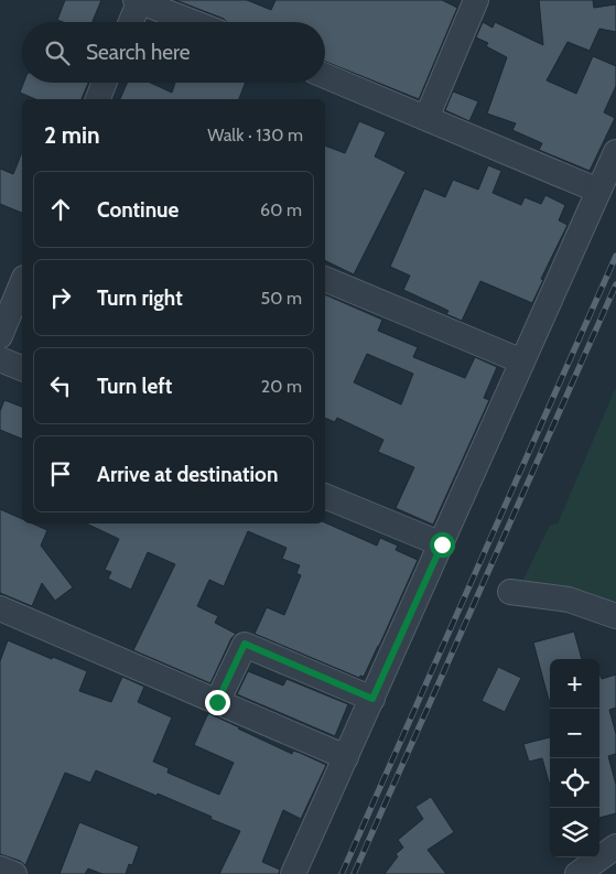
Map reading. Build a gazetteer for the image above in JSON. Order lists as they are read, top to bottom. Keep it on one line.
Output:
{"page":{"search":"Search here","heading":["2 min","Walk · 130 m"],"list":[["Continue","60 m"],["Turn right","50 m"],["Turn left","20 m"],"Arrive at destination"],"map_buttons":["+","−"]}}
